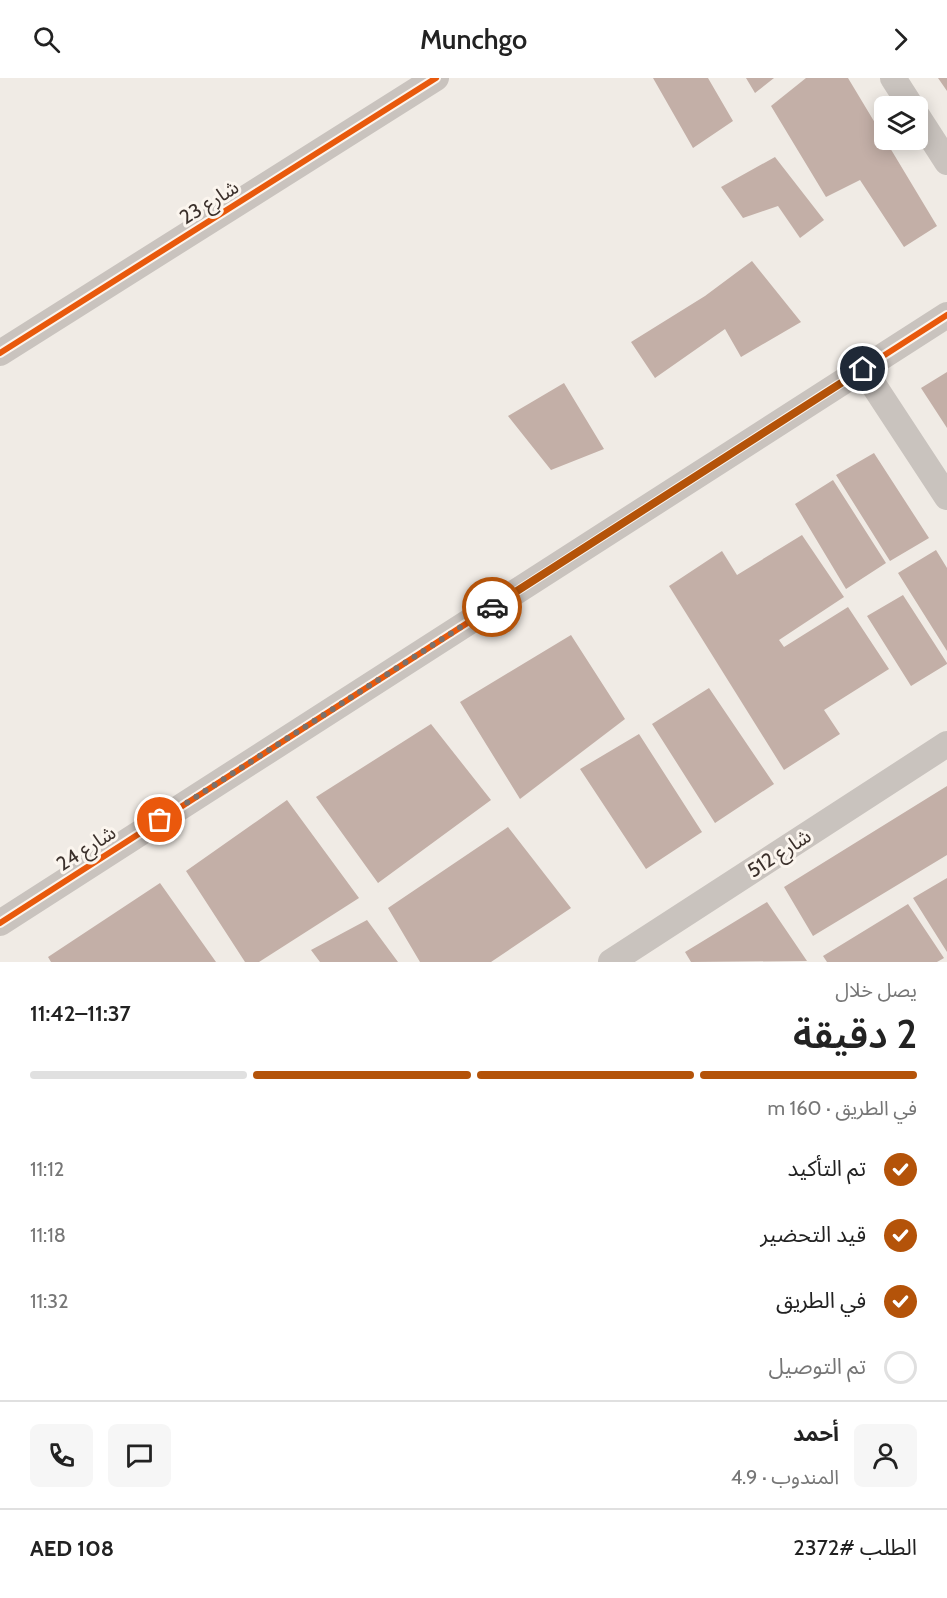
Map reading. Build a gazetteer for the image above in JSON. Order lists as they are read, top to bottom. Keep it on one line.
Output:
{"streets":{"street":["شارع 23","شارع 24","شارع 512"]},"page":{"header":"Munchgo","heading":["2 دقيقة","يصل خلال","11:37–11:42"],"panel":["أحمد","المندوب · 4.9","الطلب #2372","AED 108"],"bar":"في الطريق · 160 m","list":[["تم التأكيد","11:12"],["قيد التحضير","11:18"],["في الطريق","11:32"],"تم التوصيل"]}}
